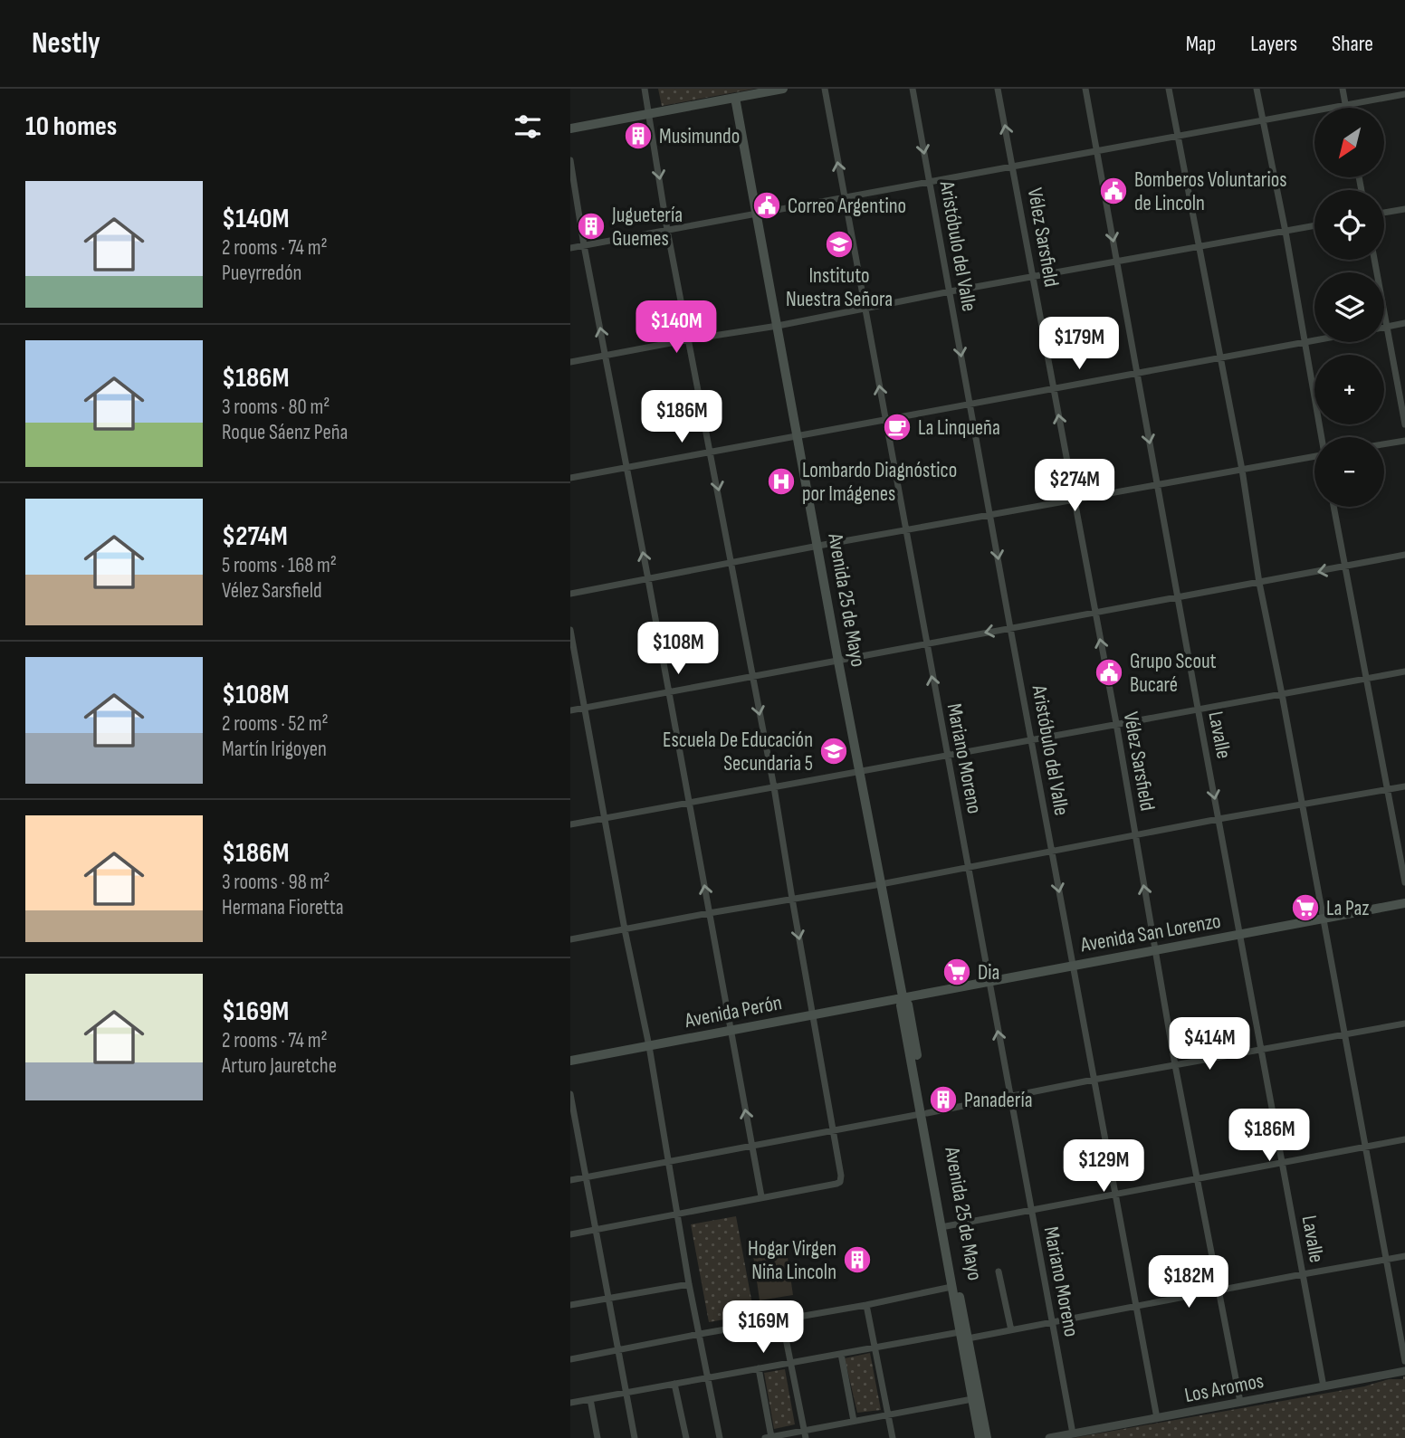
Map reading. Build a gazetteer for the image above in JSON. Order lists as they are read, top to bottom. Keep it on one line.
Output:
{"streets":{"main road":["Avenida 25 de Mayo","Avenida San Lorenzo","Avenida Perón"],"street":["Vélez Sarsfield","Aristóbulo del Valle","Lavalle","Mariano Moreno","Los Aromos"]},"crossings":[["Vélez Sarsfield","Avenida San Lorenzo"],["Vélez Sarsfield","Los Aromos"],["Aristóbulo del Valle","Avenida San Lorenzo"],["Aristóbulo del Valle","Los Aromos"],["Avenida 25 de Mayo","Avenida San Lorenzo"],["Avenida 25 de Mayo","Avenida Perón"],["Lavalle","Avenida San Lorenzo"],["Lavalle","Los Aromos"],["Mariano Moreno","Avenida San Lorenzo"],["Mariano Moreno","Los Aromos"],["Avenida San Lorenzo","Avenida Perón"]],"places":{"building":["Musimundo","Juguetería Guemes","Panadería","Hogar Virgen Niña Lincoln"],"public building":["Bomberos Voluntarios de Lincoln","Correo Argentino","Grupo Scout Bucaré"],"school or university":["Instituto Nuestra Señora","Escuela De Educación Secundaria 5"],"cafe":["La Linqueña"],"hospital":["Lombardo Diagnóstico por Imágenes"],"supermarket":["La Paz","Dia"]},"north":"bottom left","page":{"header":"Nestly","nav":["Map","Layers","Share"],"heading":"10 homes","map_buttons":["+","−"],"list":[{"name":"$140M","note":"2 rooms · 74 m² · Pueyrredón"},{"name":"$186M","note":"3 rooms · 80 m² · Roque Sáenz Peña"},{"name":"$274M","note":"5 rooms · 168 m² · Vélez Sarsfield"},{"name":"$108M","note":"2 rooms · 52 m² · Martín Irigoyen"},{"name":"$186M","note":"3 rooms · 98 m² · Hermana Fioretta"},{"name":"$169M","note":"2 rooms · 74 m² · Arturo Jauretche"}],"price":["$140M","$179M","$186M","$274M","$108M","$414M","$186M","$129M","$182M","$169M"]}}
